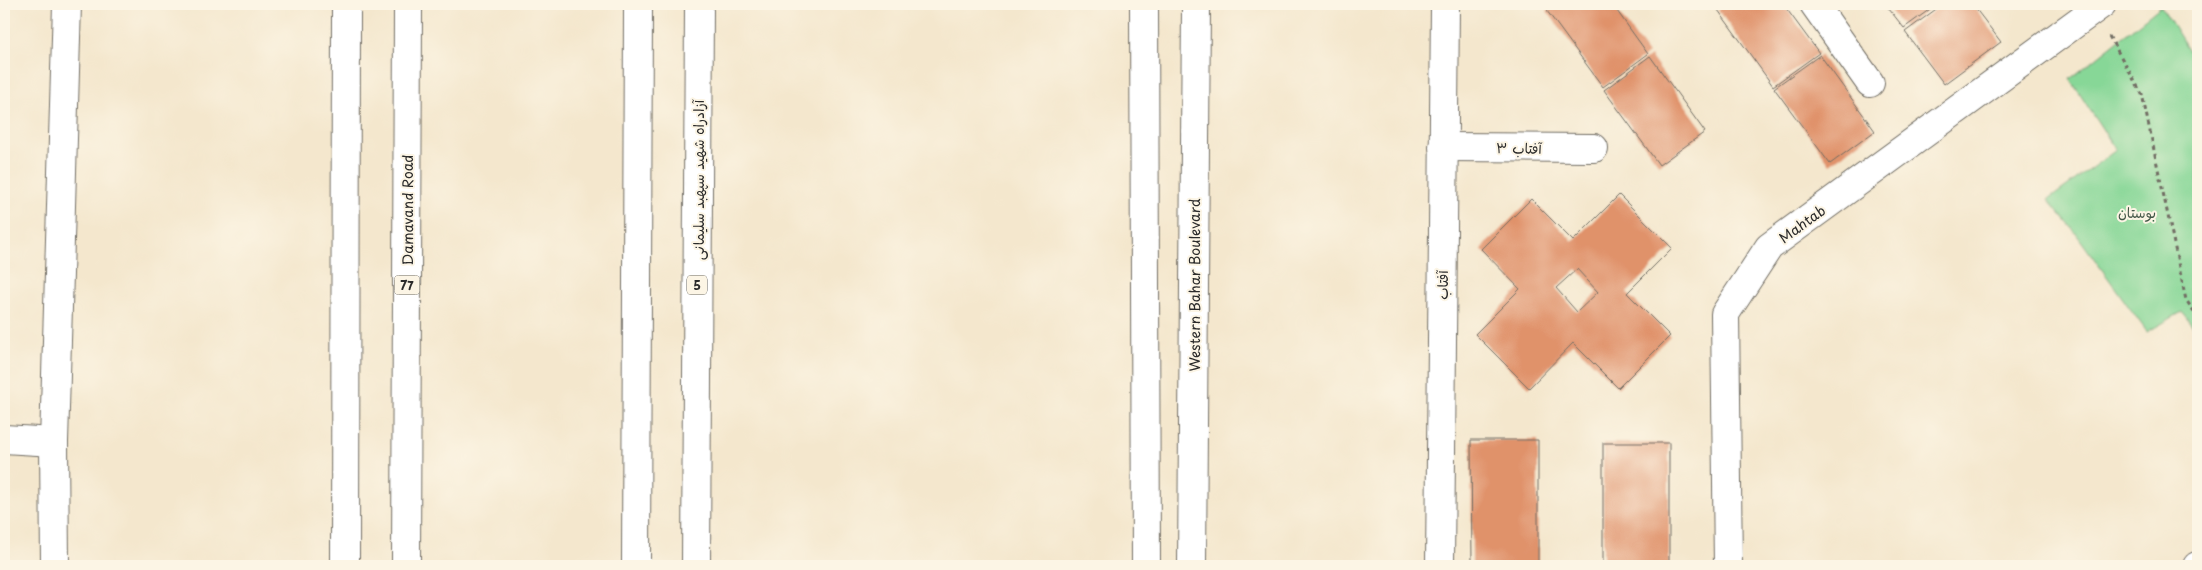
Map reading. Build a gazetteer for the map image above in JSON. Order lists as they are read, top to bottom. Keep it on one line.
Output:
{"streets":{"main road":["آفتاب ۳","آزادراه شهید سپهبد سلیمانی","Damavand Road","Mahtab","77","5","Western Bahar Boulevard","آفتاب"]},"crossings":[["آفتاب ۳","آفتاب"]],"parks":["بوستان"]}
